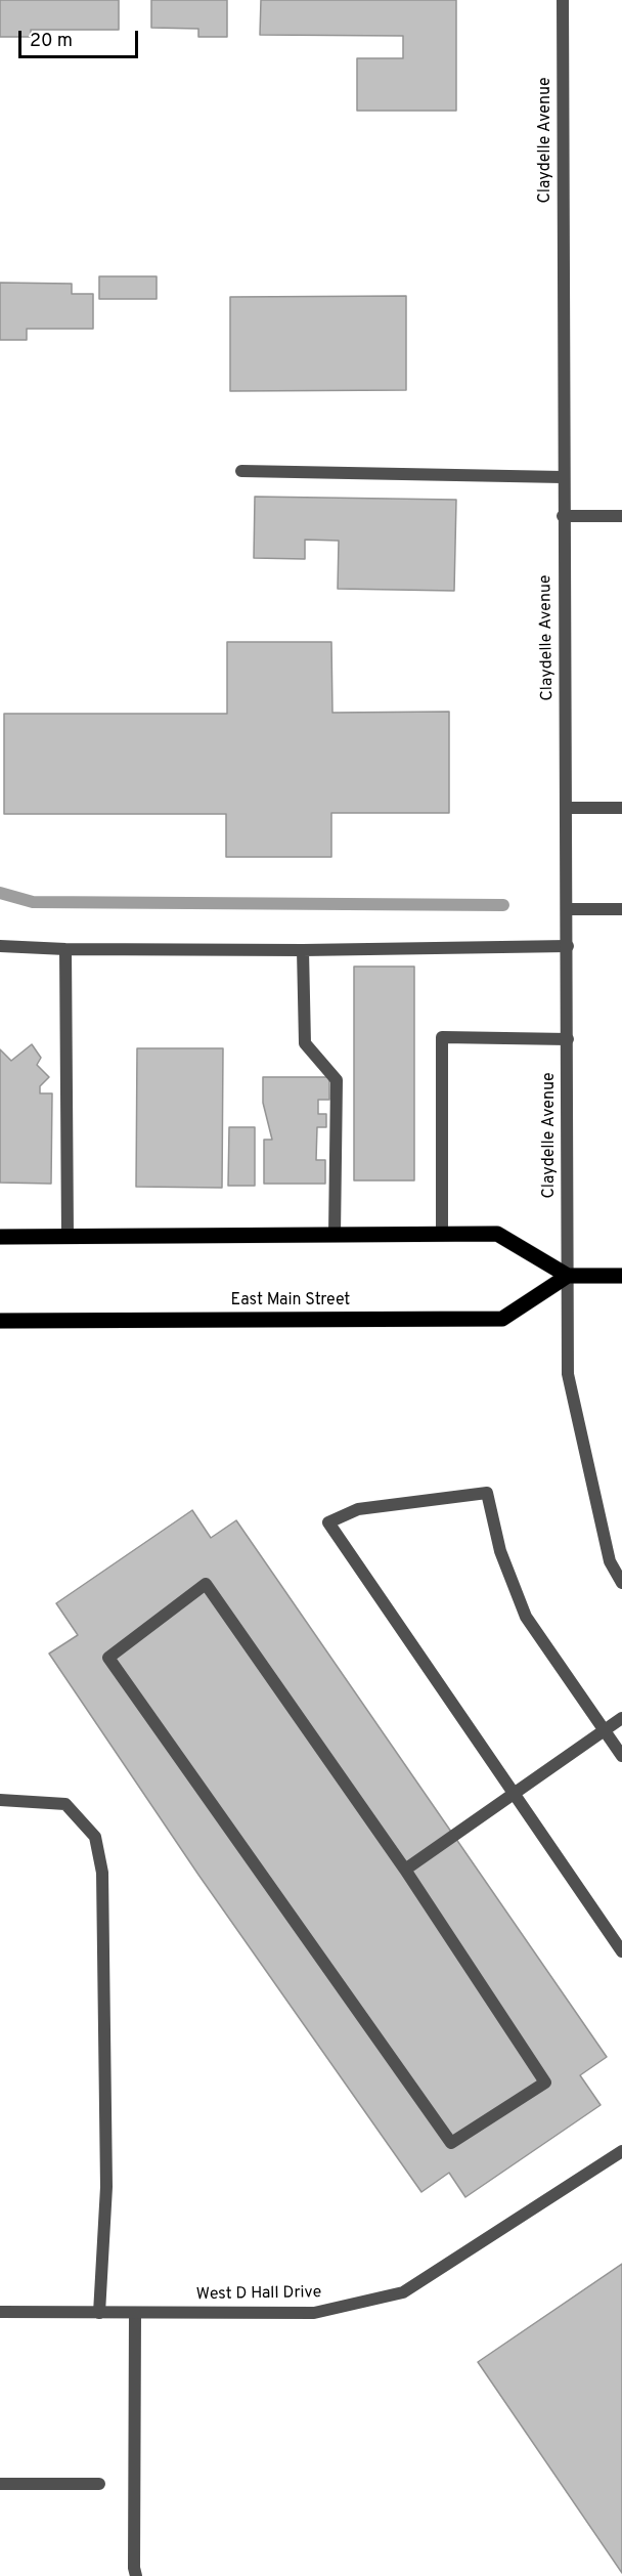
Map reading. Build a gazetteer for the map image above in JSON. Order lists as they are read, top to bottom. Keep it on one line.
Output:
{"streets":{"main road":["East Main Street"],"street":["Claydelle Avenue","West D Hall Drive"]},"crossings":[["Claydelle Avenue","East Main Street"]],"scale_bar":"20 m"}
